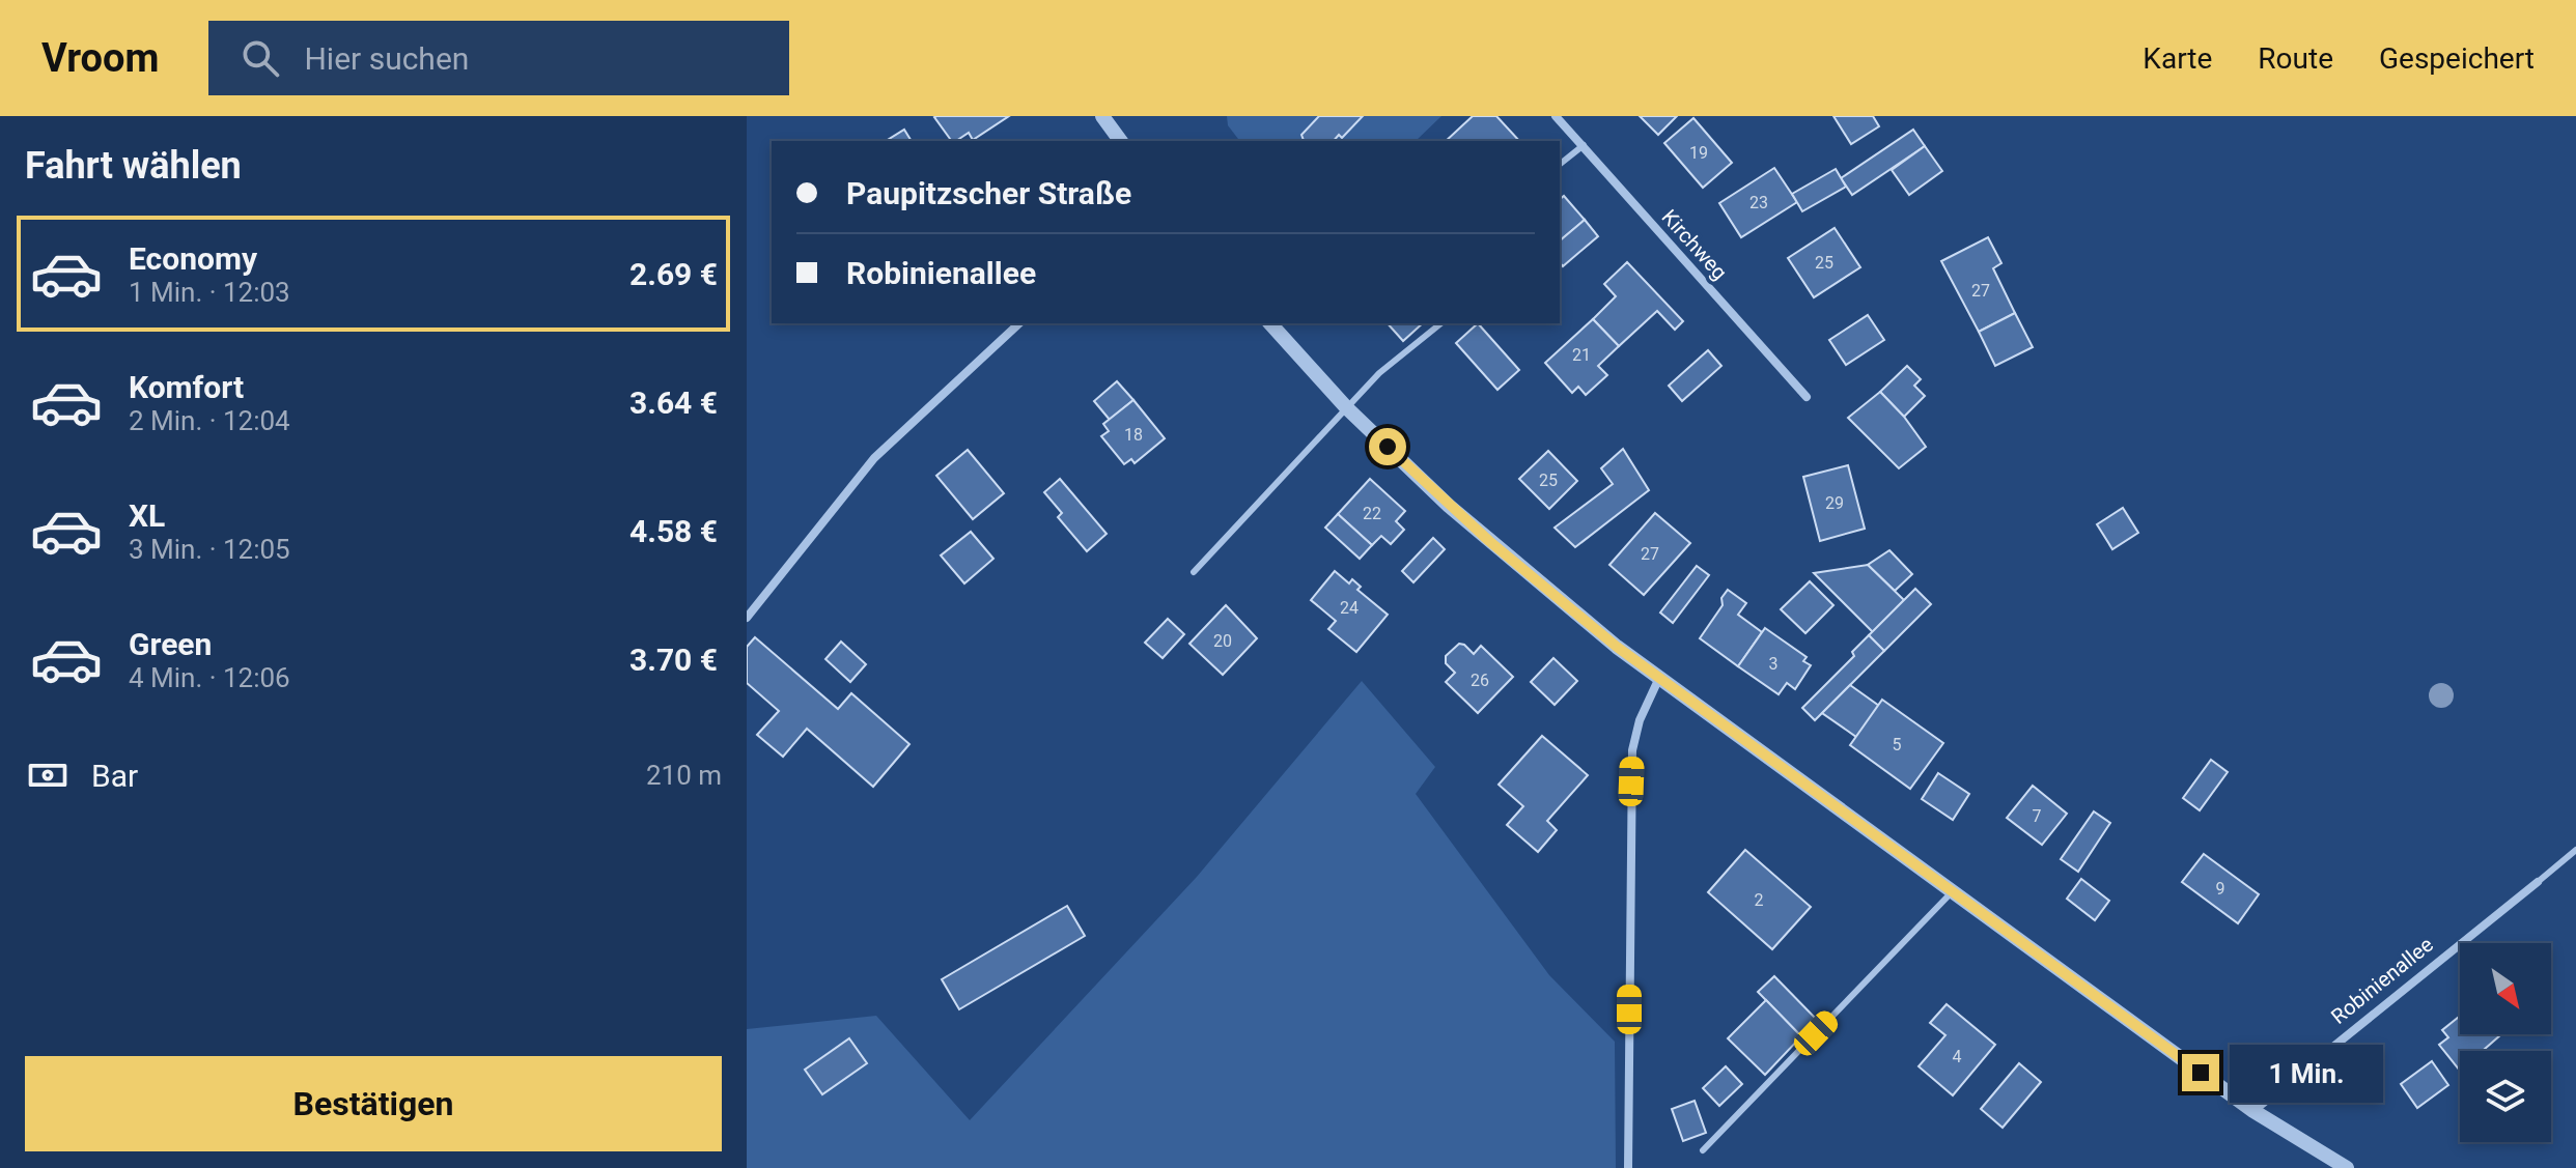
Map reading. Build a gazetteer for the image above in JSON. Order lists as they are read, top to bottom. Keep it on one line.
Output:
{"streets":{"street":["Kirchweg","Robinienallee"]},"house_numbers":["19","23","25","27","21","18","25","29","22","27","24","20","3","26","5","7","9","2","4"],"north":"bottom right","page":{"header":"Vroom","search":"Hier suchen","nav":["Karte","Route","Gespeichert"],"heading":"Fahrt wählen","banner":["Paupitzscher Straße","Robinienallee"],"list":[{"name":"Economy","note":"1 Min. · 12:03","value":"2.69 €"},{"name":"Komfort","note":"2 Min. · 12:04","value":"3.64 €"},{"name":"XL","note":"3 Min. · 12:05","value":"4.58 €"},{"name":"Green","note":"4 Min. · 12:06","value":"3.70 €"}],"pay":["Bar","210 m"],"buttons":"Bestätigen","bubble":"1 Min."}}
